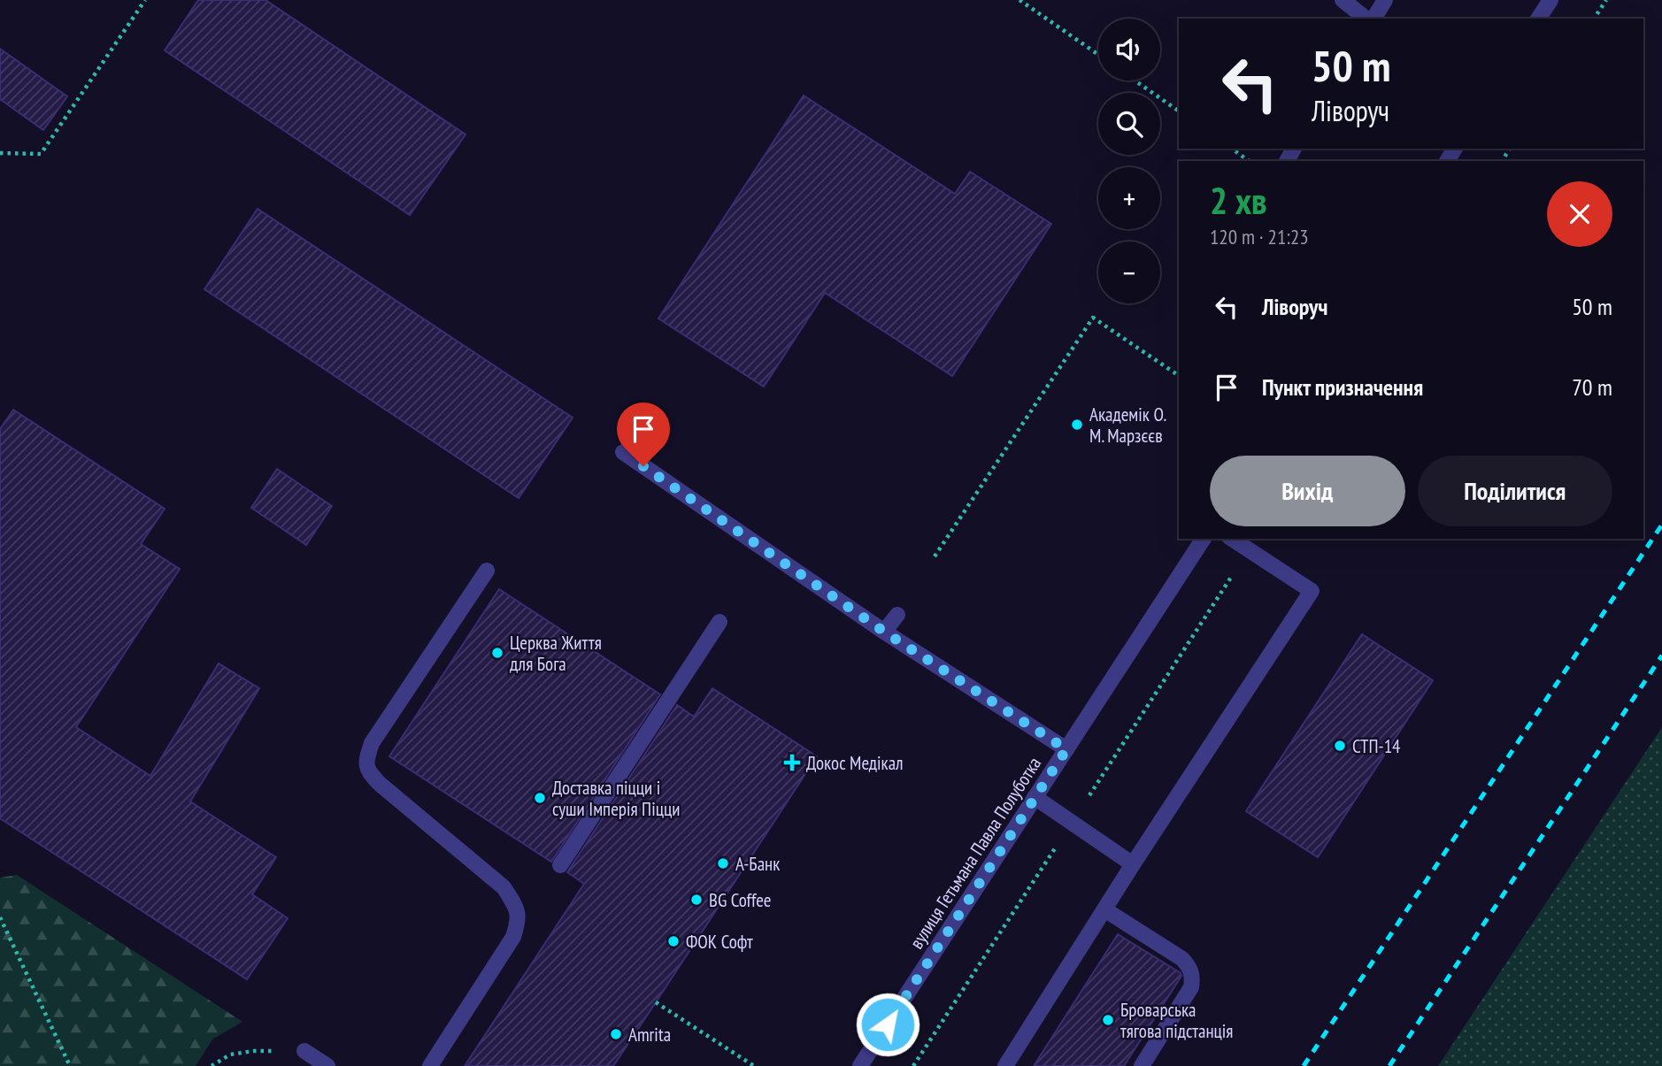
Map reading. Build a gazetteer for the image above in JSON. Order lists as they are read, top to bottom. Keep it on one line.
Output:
{"streets":{"street":["вулиця Гетьмана Павла Полуботка"]},"places":{"other":["Академік О. М. Марзєєв","Церква Життя для Бога","СТП-14","Доставка піцци і суши Імперія Піцци","А-Банк","BG Coffee","ФОК Софт","Броварська тягова підстанція","Amrita"],"health":["Докос Медікал"]},"page":{"map_buttons":["+","−"],"turn":["50 m","Ліворуч"],"heading":["2 хв","120 m · 21:23"],"list":[{"name":"Ліворуч","value":"50 m"},{"name":"Пункт призначення","value":"70 m"}],"buttons":["Вихід","Поділитися"]}}
